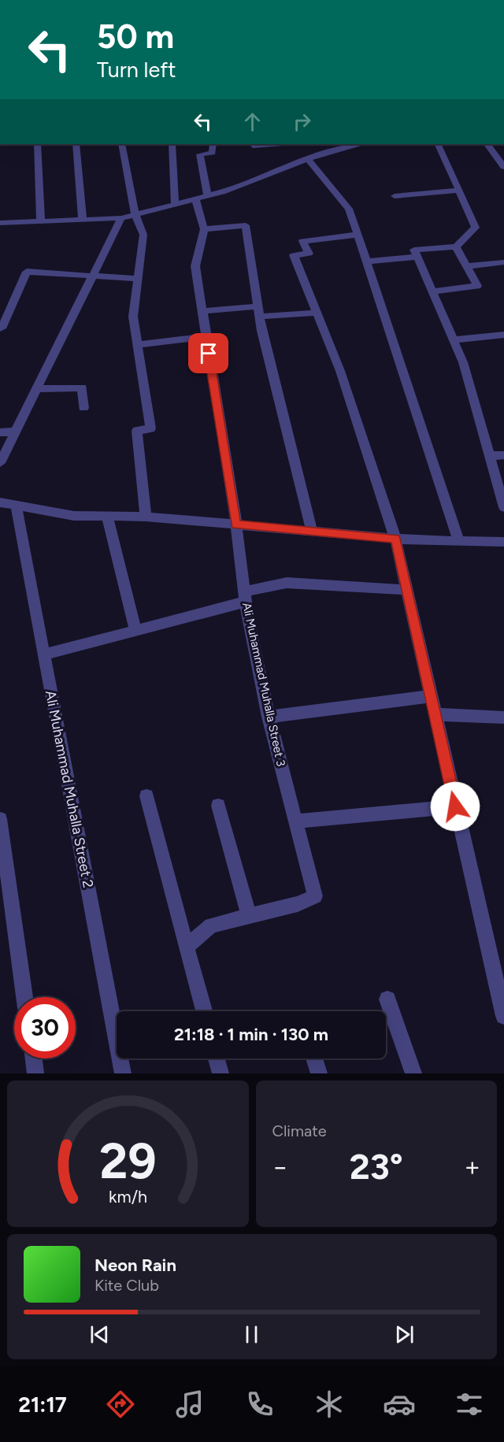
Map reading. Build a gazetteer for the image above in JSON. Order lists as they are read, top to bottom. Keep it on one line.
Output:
{"streets":{"street":["Ali Muhammad Muhalla Street 3","Ali Muhammad Muhalla Street 2"]},"page":{"turn":["50 m","Turn left"],"limit":"30","trip":"21:18 · 1 min · 130 m","tile":"Climate","heat":["−","23°","+"],"song":["Neon Rain","Kite Club"],"tabs":"21:17","gauge":["29","km/h"]}}
